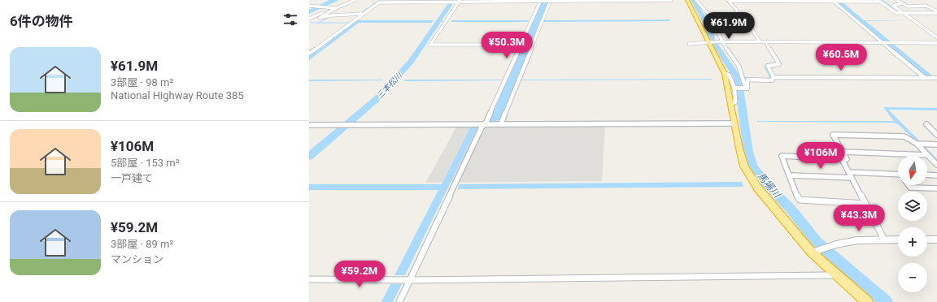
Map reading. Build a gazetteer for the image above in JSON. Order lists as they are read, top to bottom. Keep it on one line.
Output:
{"water":["三本松川","馬場川"],"north":"bottom","page":{"heading":"6件の物件","price":["¥61.9M","¥50.3M","¥60.5M","¥106M","¥43.3M","¥59.2M"],"list":[{"name":"¥61.9M","note":"3部屋 · 98 m² · National Highway Route 385"},{"name":"¥106M","note":"5部屋 · 153 m² · 一戸建て"},{"name":"¥59.2M","note":"3部屋 · 89 m² · マンション"}],"map_buttons":["+","−"]}}
